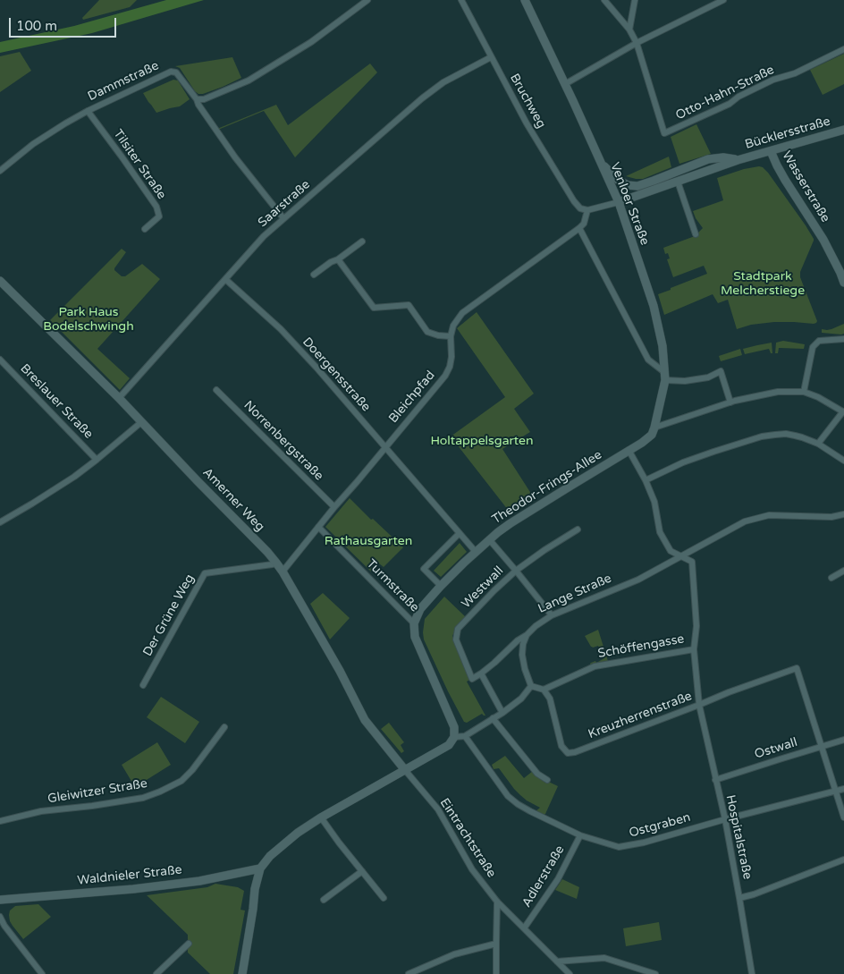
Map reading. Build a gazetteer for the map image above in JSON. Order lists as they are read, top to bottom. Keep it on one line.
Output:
{"streets":{"main road":["Bücklersstraße","Wasserstraße","Venloer Straße","Theodor-Frings-Allee","Amerner Weg","Waldnieler Straße"],"street":["Dammstraße","Otto-Hahn-Straße","Bruchweg","Tilsiter Straße","Saarstraße","Doergensstraße","Bleichpfad","Breslauer Straße","Norrenbergstraße","Turmstraße","Westwall","Lange Straße","Der Grüne Weg","Schöffengasse","Kreuzherrenstraße","Ostwall","Gleiwitzer Straße","Ostgraben","Hospitalstraße","Eintrachtstraße","Adlerstraße"]},"crossings":[["Dammstraße","Tilsiter Straße"],["Bruchweg","Saarstraße"],["Bruchweg","Bleichpfad"],["Bücklersstraße","Wasserstraße"],["Bücklersstraße","Venloer Straße"],["Saarstraße","Doergensstraße"],["Saarstraße","Amerner Weg"],["Venloer Straße","Theodor-Frings-Allee"],["Doergensstraße","Bleichpfad"],["Doergensstraße","Theodor-Frings-Allee"],["Bleichpfad","Norrenbergstraße"],["Bleichpfad","Amerner Weg"],["Bleichpfad","Turmstraße"],["Theodor-Frings-Allee","Turmstraße"],["Amerner Weg","Der Grüne Weg"],["Amerner Weg","Eintrachtstraße"],["Westwall","Lange Straße"],["Lange Straße","Hospitalstraße"],["Schöffengasse","Kreuzherrenstraße"],["Schöffengasse","Hospitalstraße"],["Kreuzherrenstraße","Ostwall"],["Kreuzherrenstraße","Hospitalstraße"],["Ostwall","Hospitalstraße"],["Ostgraben","Hospitalstraße"],["Ostgraben","Adlerstraße"],["Eintrachtstraße","Adlerstraße"]],"parks":["Stadtpark Melcherstiege","Park Haus Bodelschwingh","Holtappelsgarten","Rathausgarten"],"scale_bar":"100 m"}
